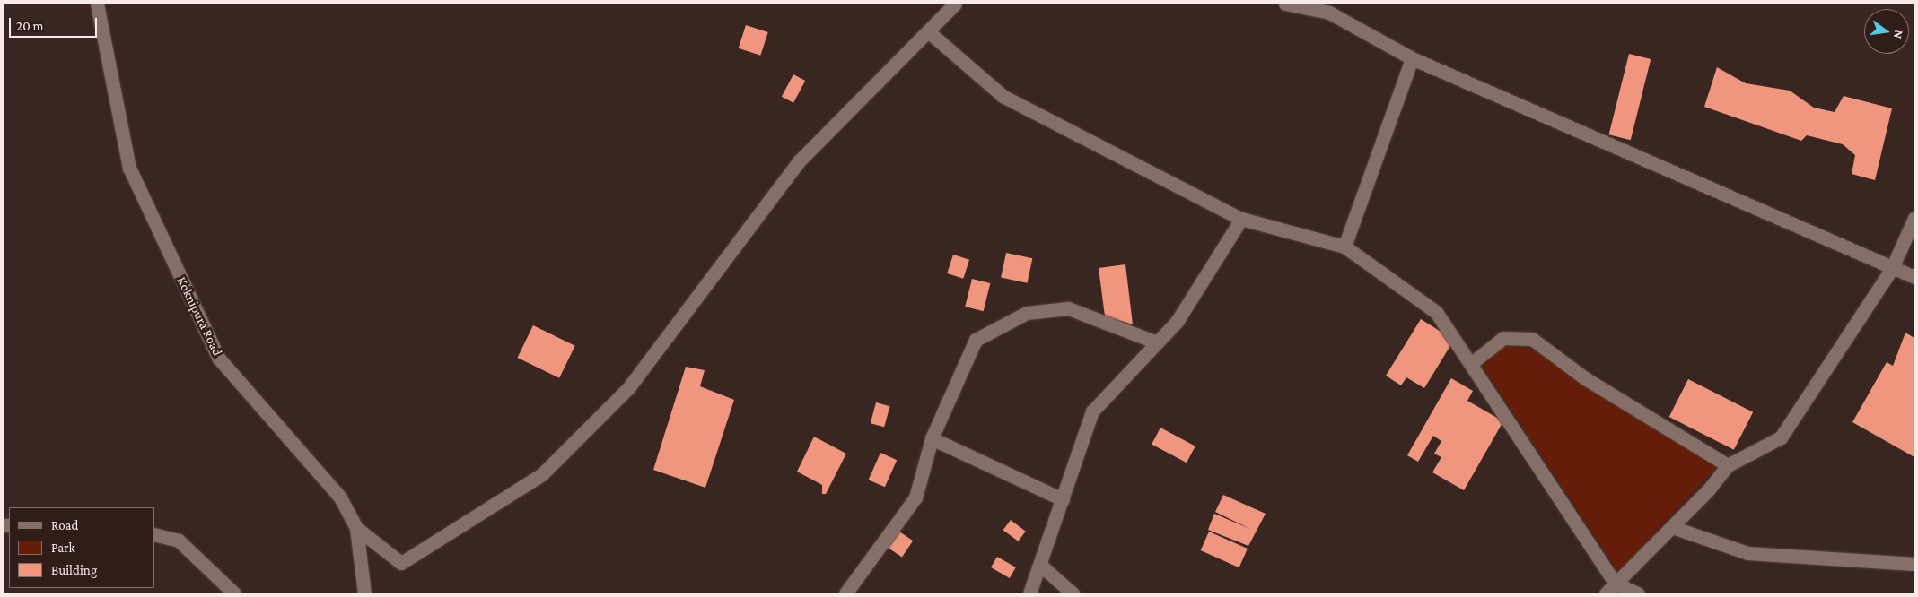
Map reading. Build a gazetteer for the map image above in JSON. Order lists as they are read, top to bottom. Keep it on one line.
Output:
{"streets":{"street":["Koknipura Road"]},"legend":["Road","Park","Building"],"scale_bar":"20 m","north":"right"}
